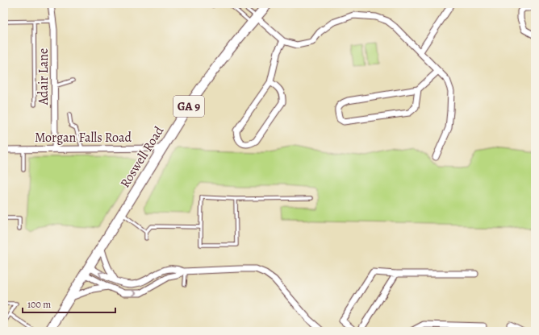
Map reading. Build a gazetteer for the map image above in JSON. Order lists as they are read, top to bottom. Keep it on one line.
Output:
{"streets":{"main road":["GA 9","Roswell Road"],"street":["Adair Lane","Morgan Falls Road"]},"crossings":[["Adair Lane","Morgan Falls Road"],["Morgan Falls Road","Roswell Road"]],"scale_bar":"100 m"}
